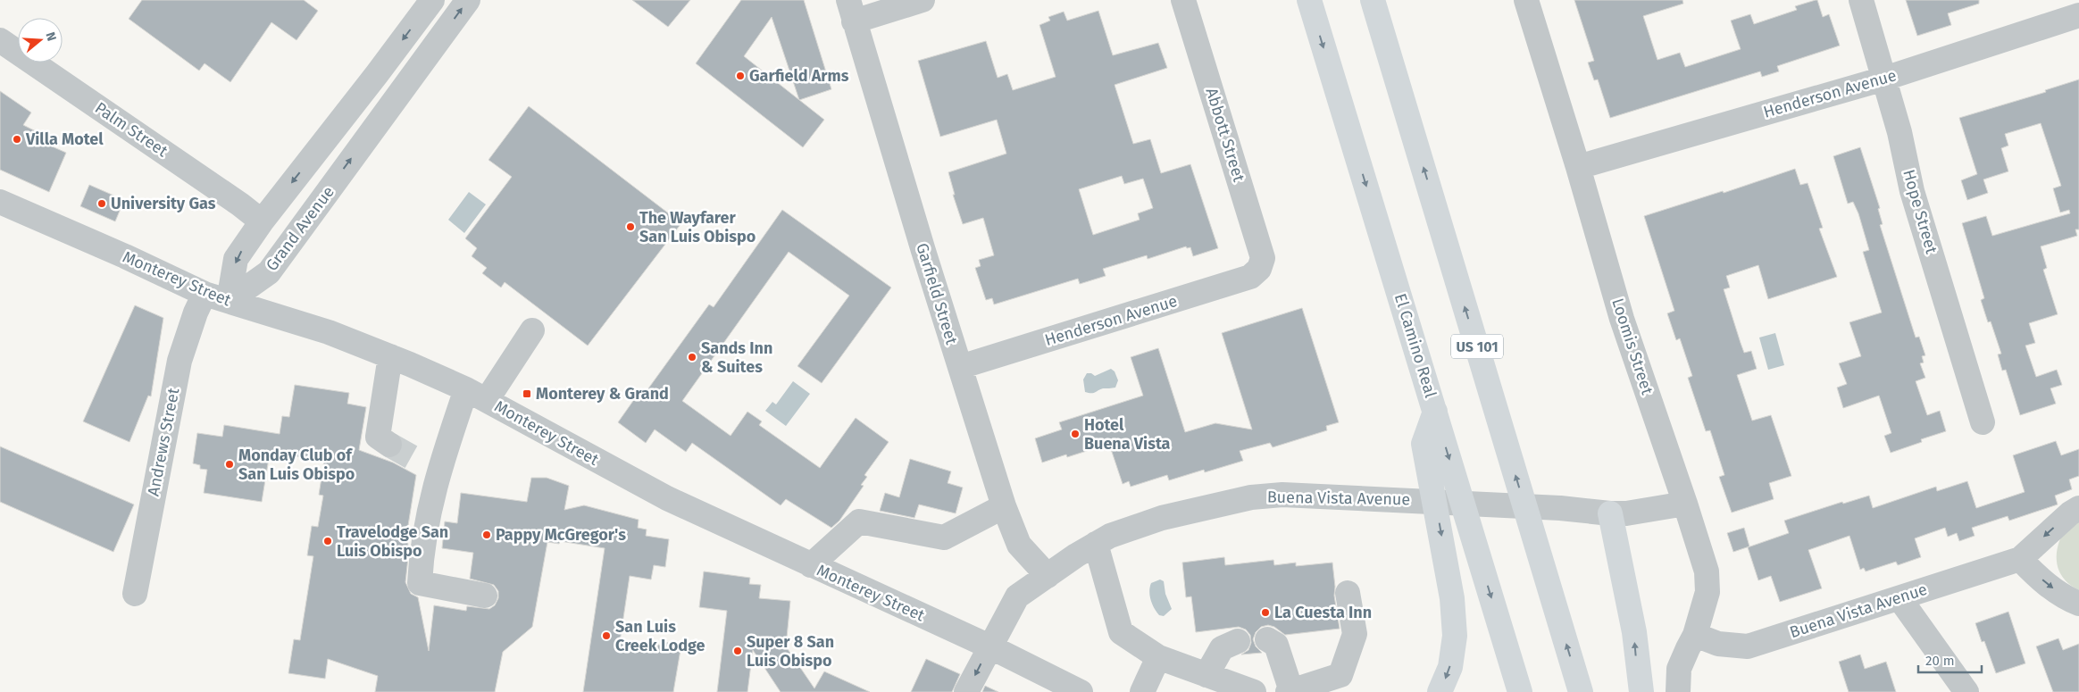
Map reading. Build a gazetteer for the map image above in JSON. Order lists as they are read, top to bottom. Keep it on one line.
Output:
{"streets":{"highway":["El Camino Real","US 101"],"street":["Henderson Avenue","Palm Street","Abbott Street","Hope Street","Grand Avenue","Monterey Street","Garfield Street","Loomis Street","Andrews Street","Buena Vista Avenue"]},"crossings":[["Henderson Avenue","Abbott Street"],["Henderson Avenue","Hope Street"],["Henderson Avenue","Garfield Street"],["Henderson Avenue","Loomis Street"],["Grand Avenue","Monterey Street"],["Monterey Street","Andrews Street"],["Monterey Street","Buena Vista Avenue"],["Garfield Street","Buena Vista Avenue"],["Loomis Street","Buena Vista Avenue"]],"places":{"other":["Garfield Arms","Villa Motel","University Gas","The Wayfarer San Luis Obispo","Sands Inn & Suites","Hotel Buena Vista","Monday Club of San Luis Obispo","Pappy McGregor's","Travelodge San Luis Obispo","La Cuesta Inn","San Luis Creek Lodge","Super 8 San Luis Obispo"],"transit":["Monterey & Grand"]},"scale_bar":"20 m","north":"right"}
